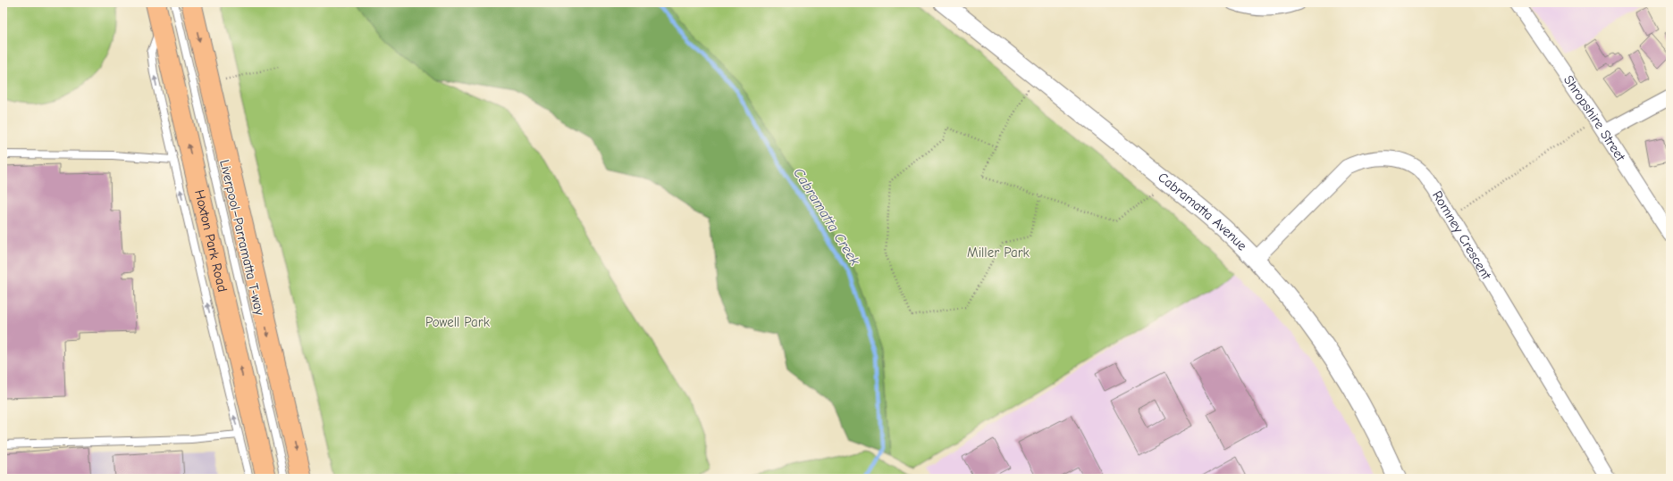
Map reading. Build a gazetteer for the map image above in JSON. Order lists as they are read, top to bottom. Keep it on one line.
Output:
{"streets":{"main road":["Hoxton Park Road"],"street":["Shropshire Street","Cabramatta Avenue","Romney Crescent"],"lane":["Liverpool–Parramatta T-way"]},"crossings":[["Cabramatta Avenue","Romney Crescent"]],"water":["Cabramatta Creek"],"parks":["Miller Park","Powell Park"]}
